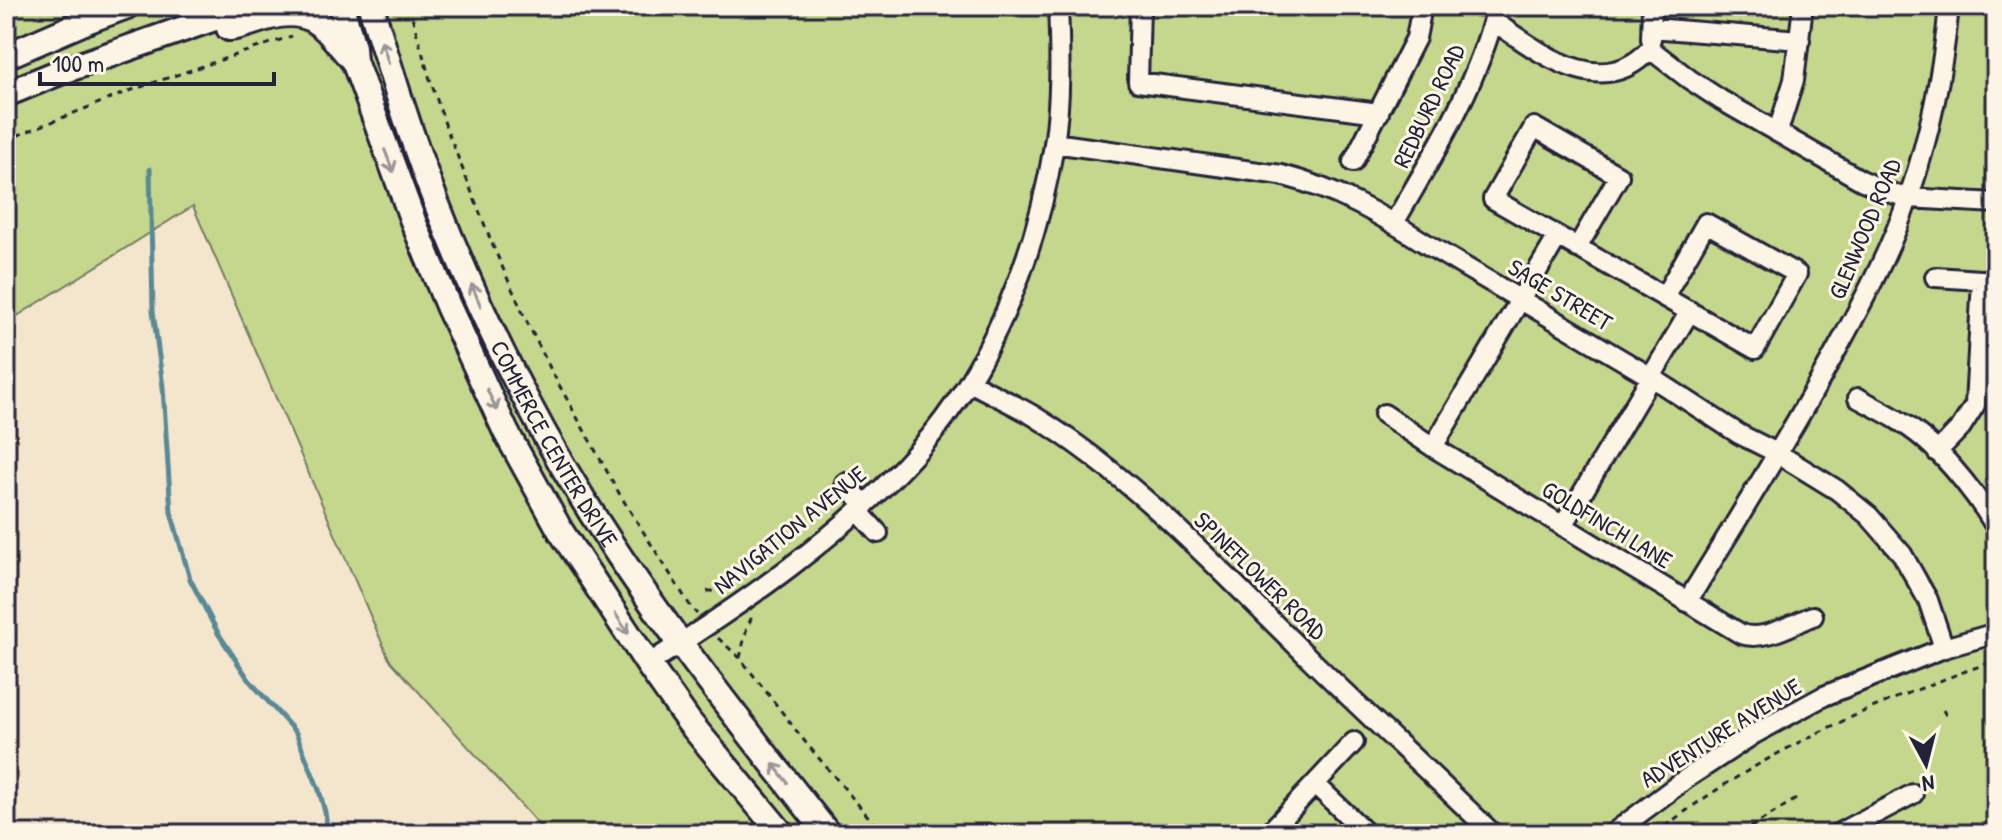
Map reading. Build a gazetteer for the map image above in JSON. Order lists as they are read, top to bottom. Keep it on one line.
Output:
{"streets":{"main road":["COMMERCE CENTER DRIVE"],"street":["REDBURD ROAD","GLENWOOD ROAD","SAGE STREET","GOLDFINCH LANE","NAVIGATION AVENUE","SPINEFLOWER ROAD","ADVENTURE AVENUE"]},"crossings":[["REDBURD ROAD","SAGE STREET"],["GLENWOOD ROAD","SAGE STREET"],["GLENWOOD ROAD","GOLDFINCH LANE"],["SAGE STREET","NAVIGATION AVENUE"],["SAGE STREET","ADVENTURE AVENUE"],["COMMERCE CENTER DRIVE","NAVIGATION AVENUE"],["NAVIGATION AVENUE","SPINEFLOWER ROAD"]],"scale_bar":"100 m","north":"bottom"}
